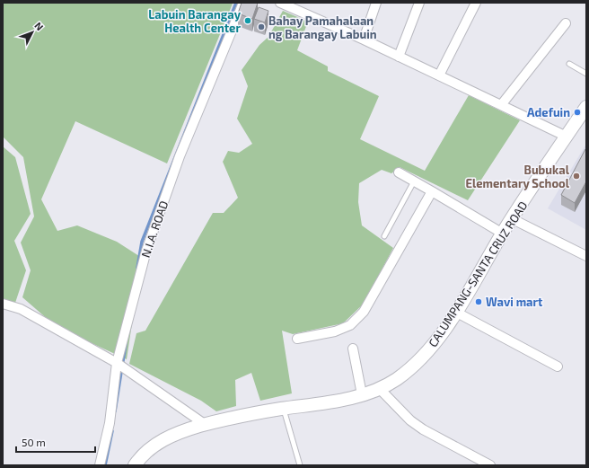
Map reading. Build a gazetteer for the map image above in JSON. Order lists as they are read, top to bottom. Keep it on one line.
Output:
{"streets":{"main road":["CALUMPANG-SANTA CRUZ ROAD"],"street":["N.I.A. ROAD"]},"places":["Labuin Barangay Health Center","Bahay Pamahalaan ng Barangay Labuin","Adefuin","Bubukal Elementary School","Wavi mart"],"scale_bar":"50 m","north":"top right"}
